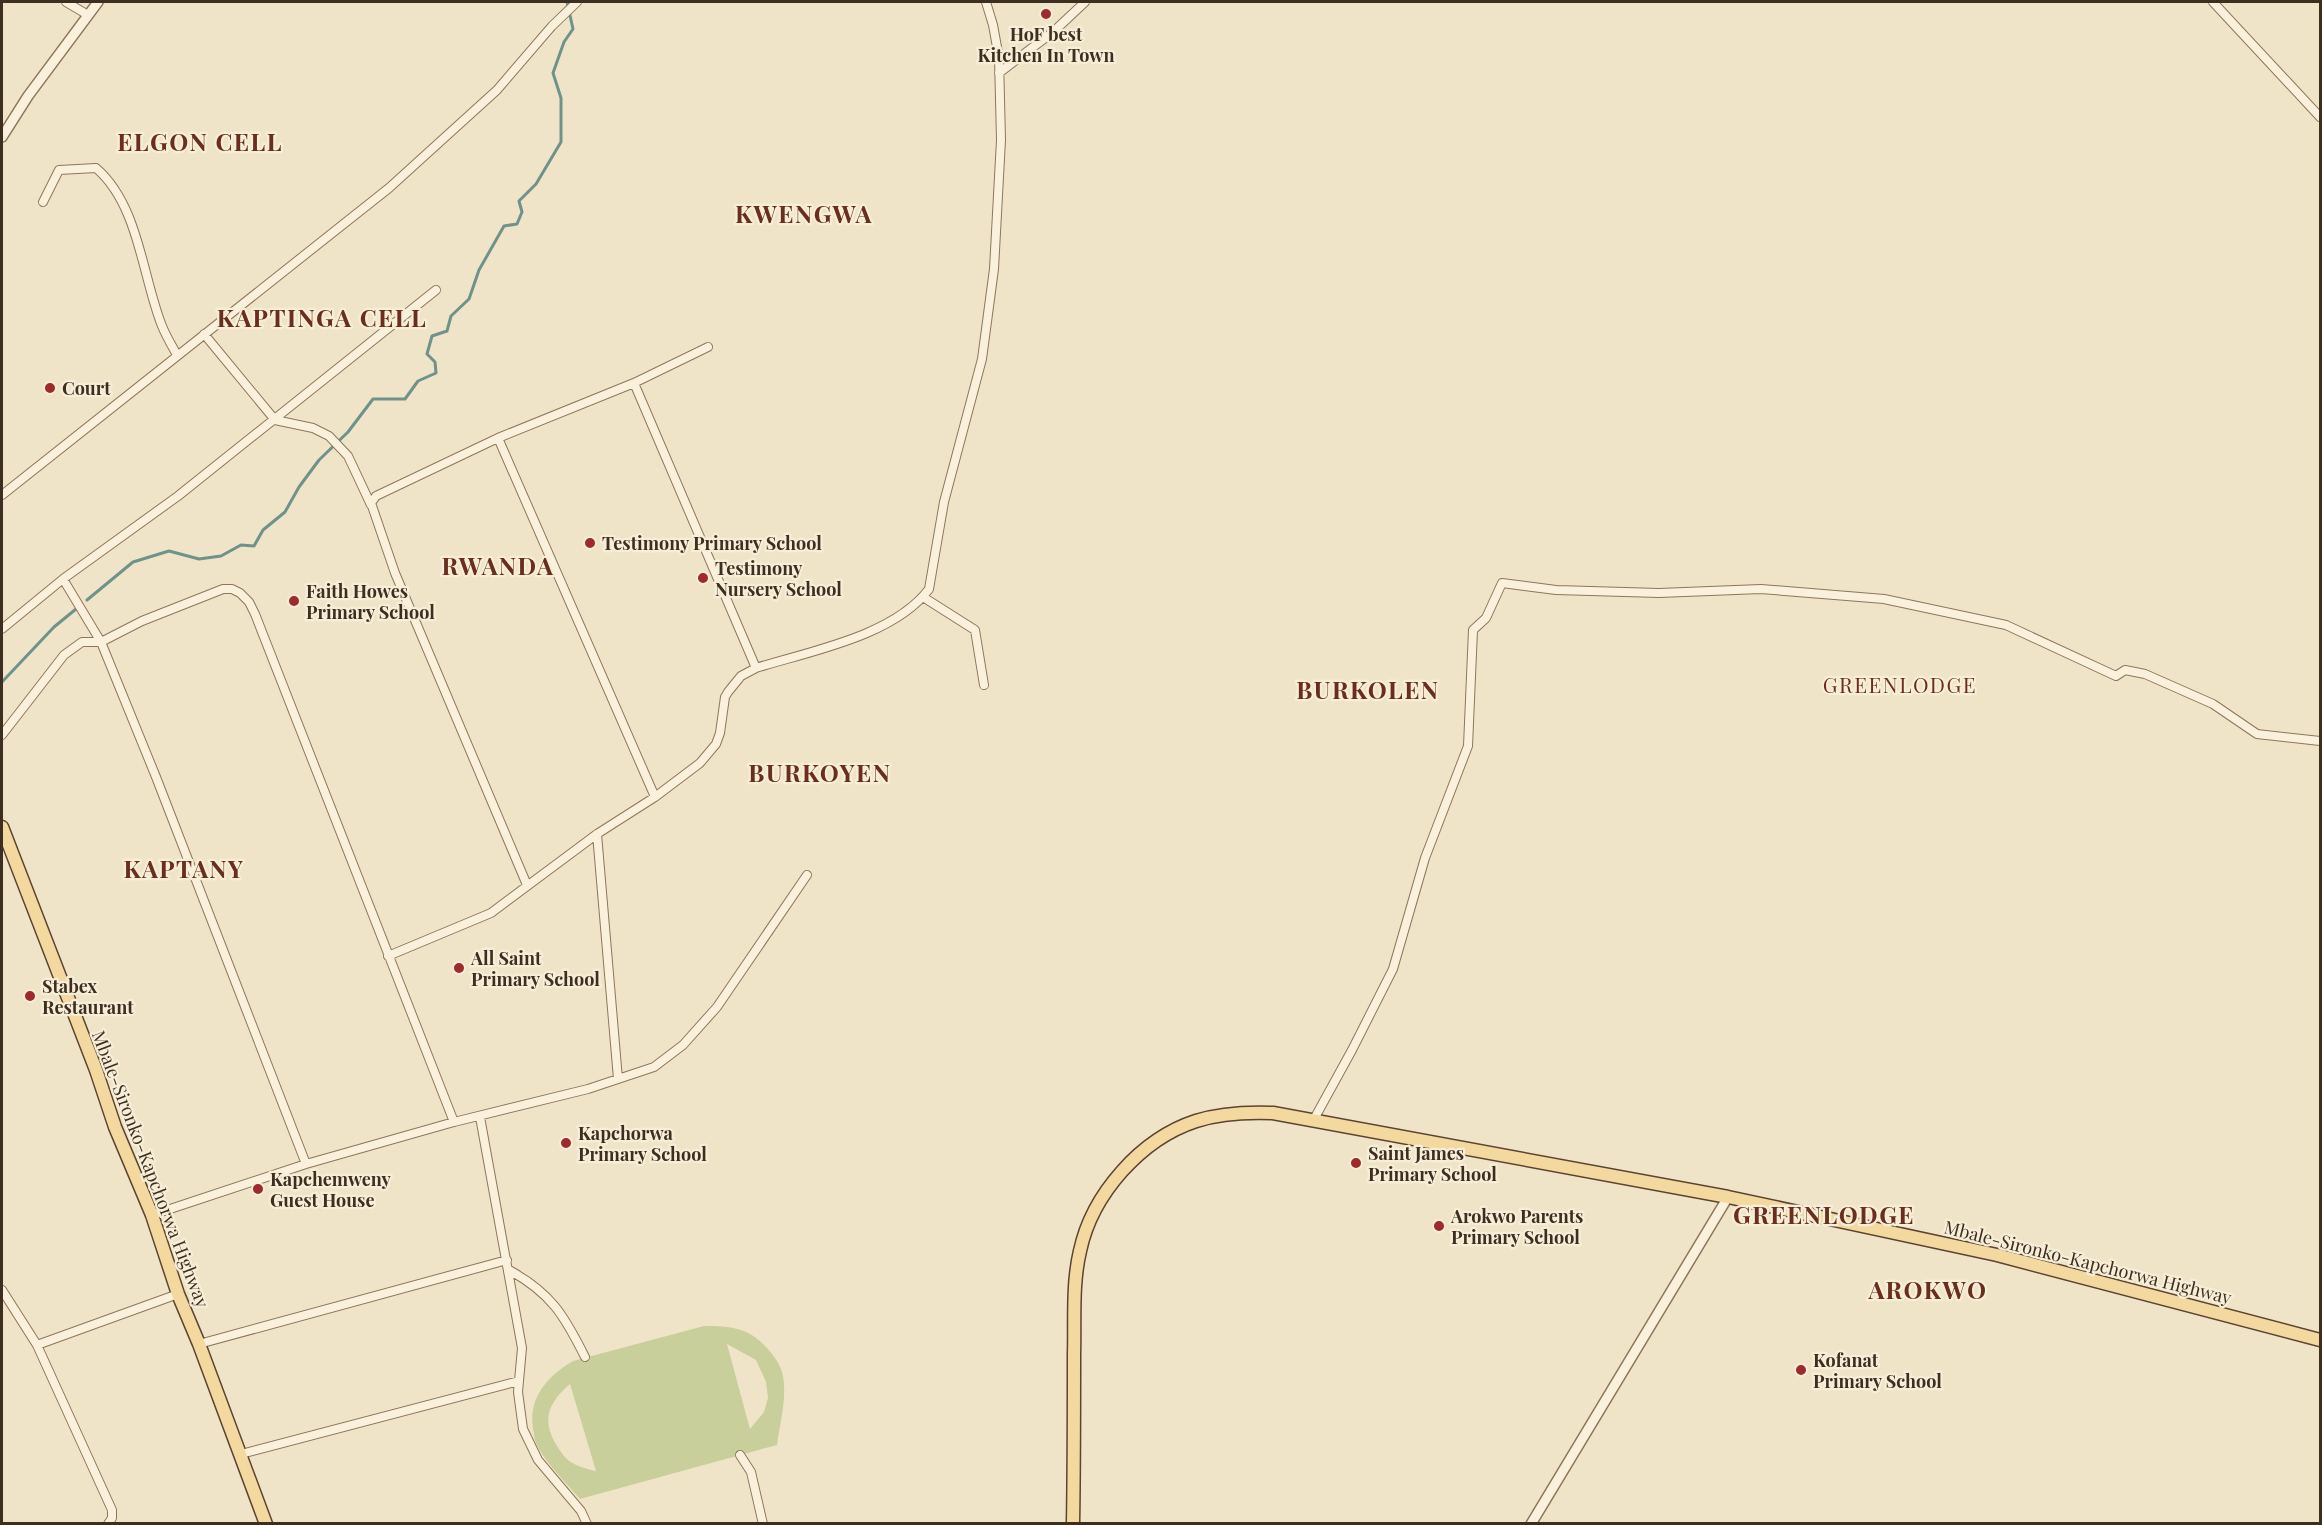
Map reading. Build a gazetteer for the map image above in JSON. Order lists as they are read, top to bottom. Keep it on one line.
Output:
{"streets":{"main road":["Mbale-Sironko-Kapchorwa Highway"]},"districts":["ELGON CELL","KWENGWA","KAPTINGA CELL","RWANDA","GREENLODGE","BURKOLEN","BURKOYEN","KAPTANY","GREENLODGE","AROKWO"],"places":["HoF best Kitchen In Town","Court","Testimony Primary School","Testimony Nursery School","Faith Howes Primary School","All Saint Primary School","Stabex Restaurant","Kapchorwa Primary School","Saint James Primary School","Kapchemweny Guest House","Arokwo Parents Primary School","Kofanat Primary School"]}
